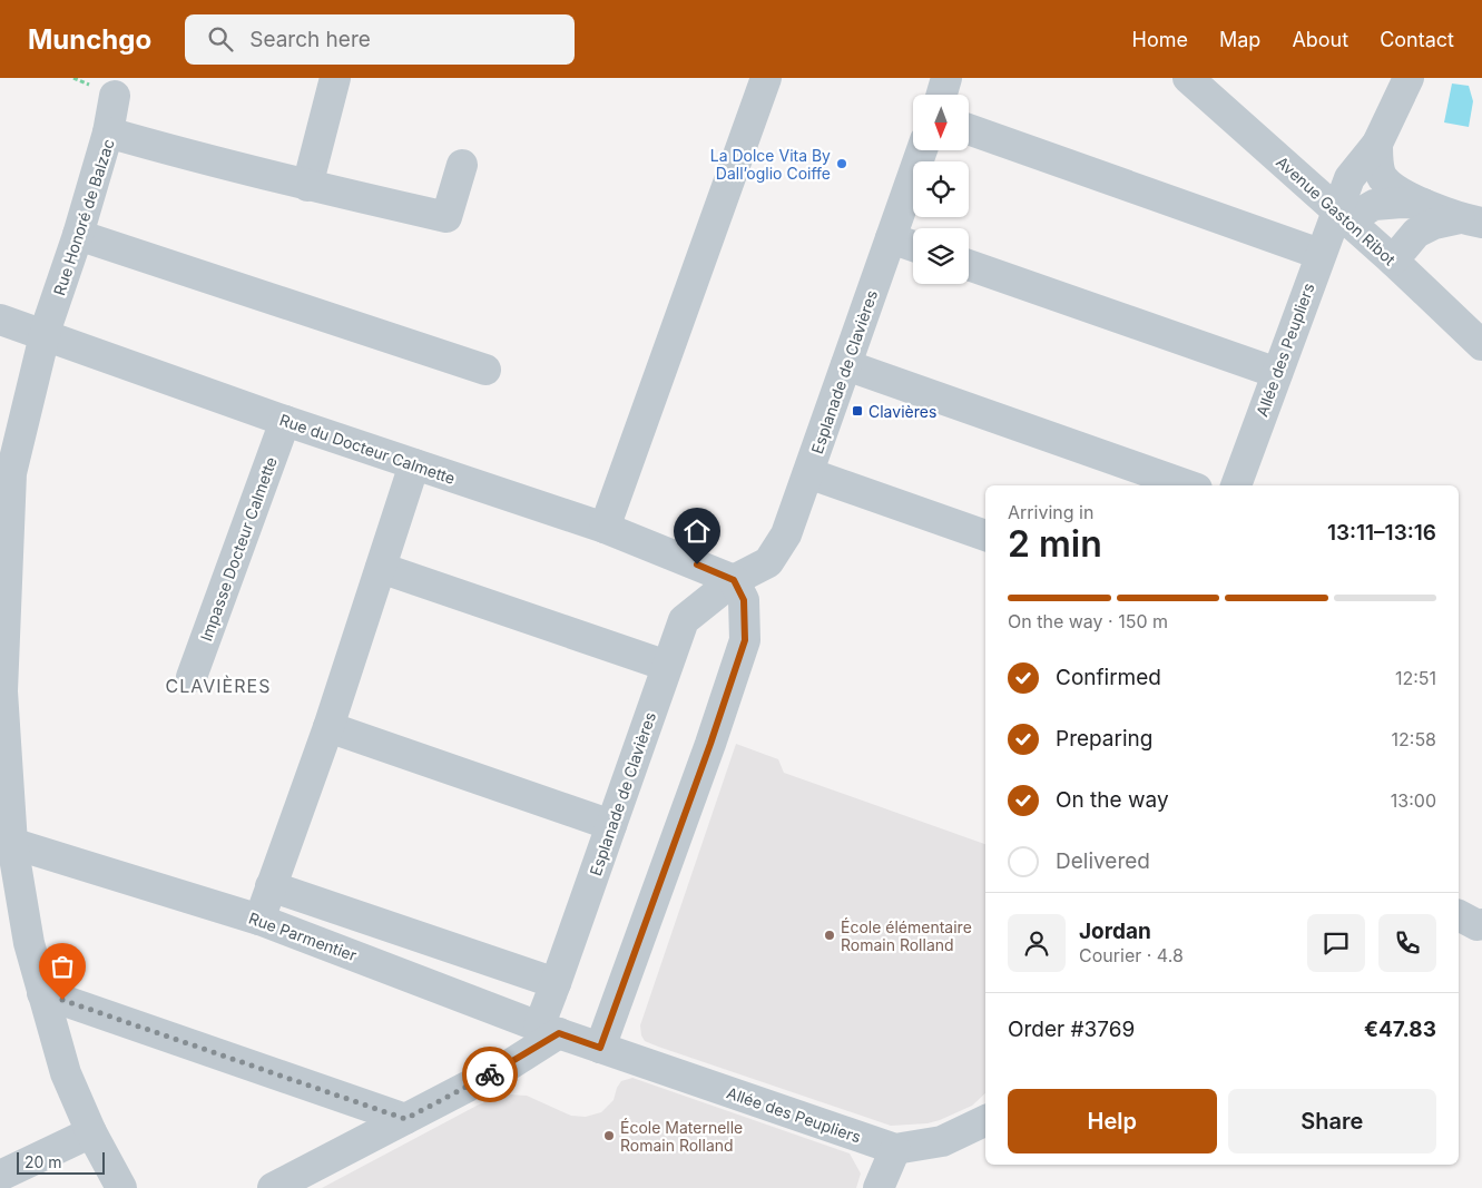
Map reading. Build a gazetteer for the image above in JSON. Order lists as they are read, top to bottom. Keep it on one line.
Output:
{"streets":{"street":["Avenue Gaston Ribot","Rue Honoré de Balzac","Allée des Peupliers","Esplanade de Clavières","Rue du Docteur Calmette","Impasse Docteur Calmette","Rue Parmentier"]},"crossings":[["Avenue Gaston Ribot","Allée des Peupliers"],["Rue Honoré de Balzac","Rue du Docteur Calmette"],["Rue Honoré de Balzac","Rue Parmentier"],["Allée des Peupliers","Rue Parmentier"],["Esplanade de Clavières","Rue du Docteur Calmette"],["Esplanade de Clavières","Rue Parmentier"],["Rue du Docteur Calmette","Impasse Docteur Calmette"]],"districts":["CLAVIÈRES"],"places":{"other":["La Dolce Vita By Dall’oglio Coiffe","École élémentaire Romain Rolland","École Maternelle Romain Rolland"],"transit":["Clavières"]},"scale_bar":"20 m","north":"bottom","page":{"header":"Munchgo","search":"Search here","nav":["Home","Map","About","Contact"],"heading":["2 min","Arriving in","13:11–13:16"],"panel":["Jordan","Courier · 4.8","Order #3769","€47.83"],"bar":"On the way · 150 m","list":[["Confirmed","12:51"],["Preparing","12:58"],["On the way","13:00"],"Delivered"],"buttons":["Help","Share"],"scale":"20 m"}}
